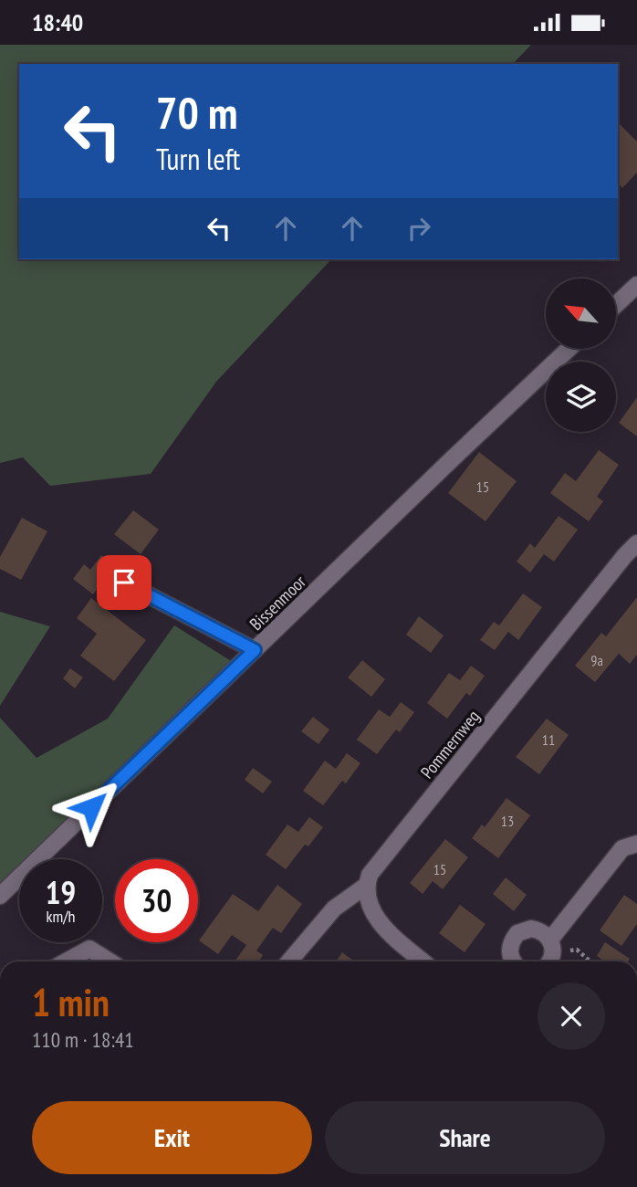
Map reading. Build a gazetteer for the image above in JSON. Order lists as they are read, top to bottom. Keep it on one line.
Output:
{"streets":{"street":["Bissenmoor","Pommernweg"]},"house_numbers":["15","9a","11","13","15"],"north":"top left","page":{"status":"18:40","turn":["70 m","Turn left"],"speed":"19 km/h","limit":"30","heading":["1 min","110 m · 18:41"],"buttons":["Exit","Share"]}}
